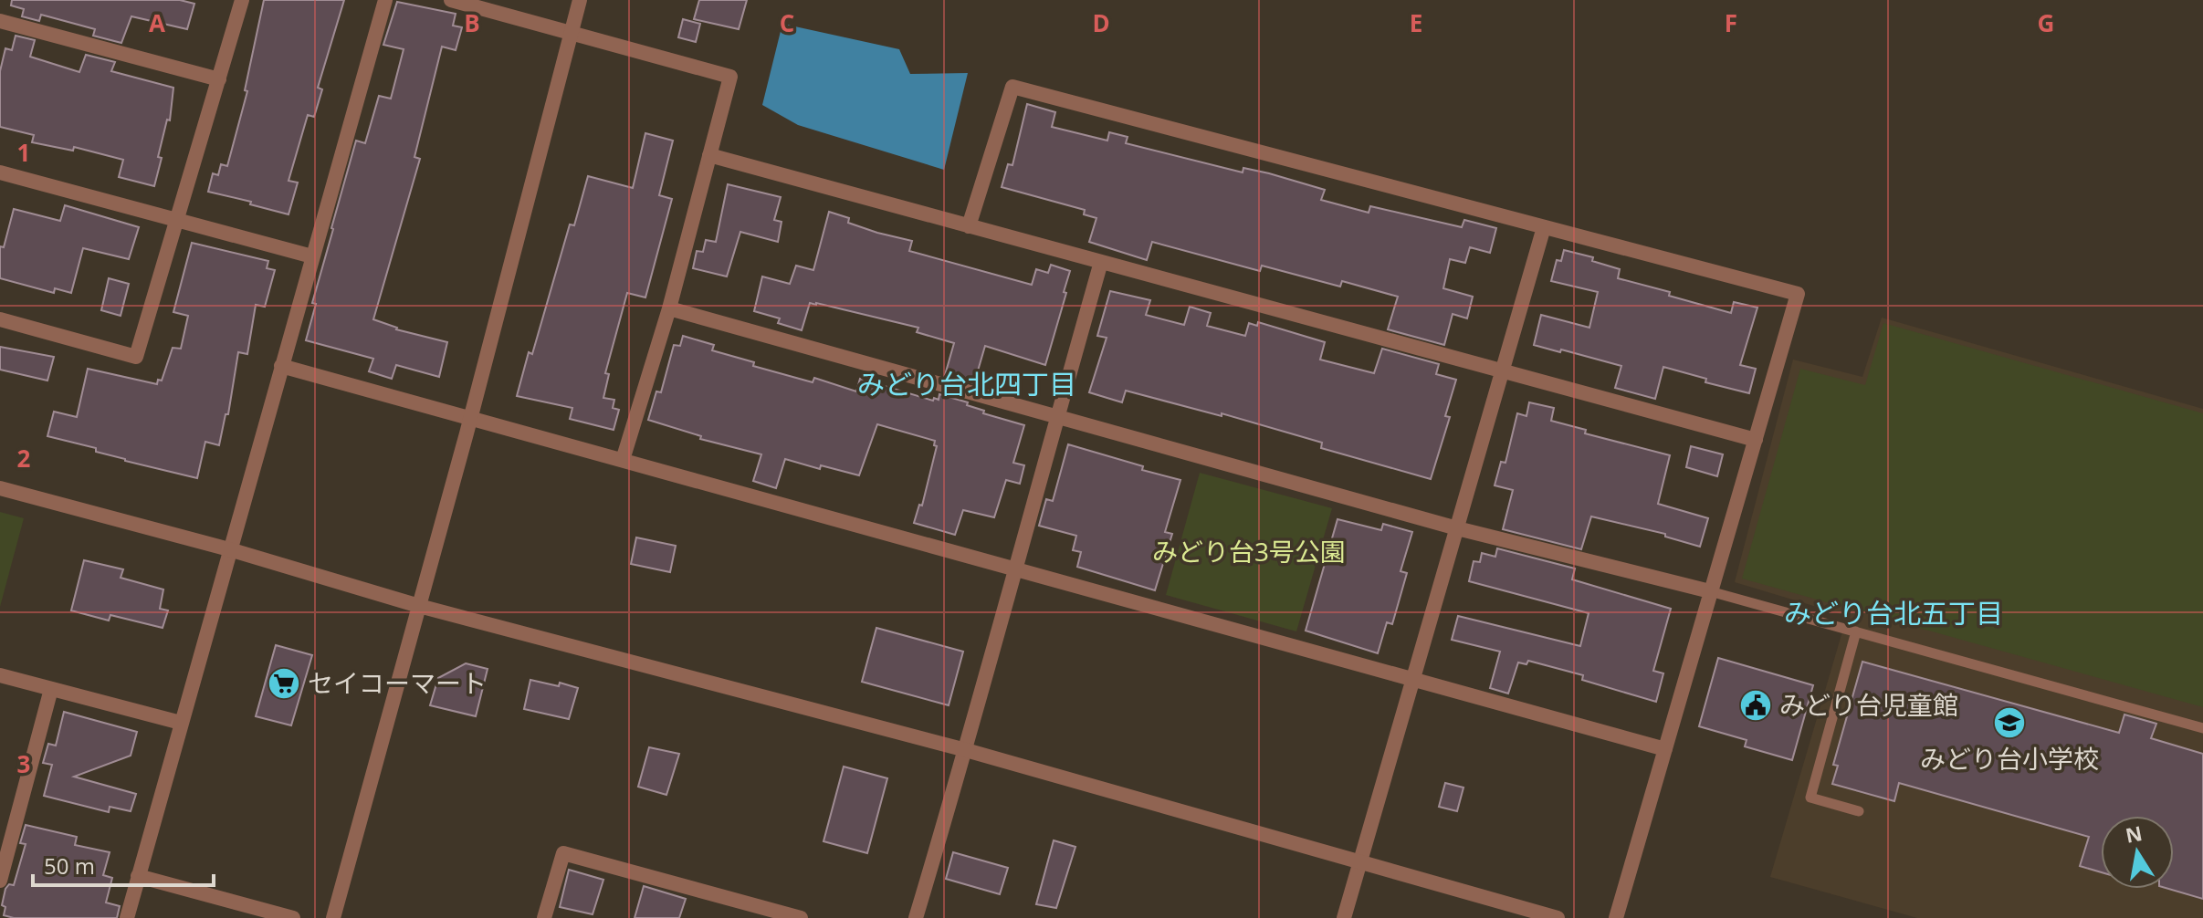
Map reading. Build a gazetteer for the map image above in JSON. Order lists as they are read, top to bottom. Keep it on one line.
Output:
{"districts":["みどり台北四丁目","みどり台北五丁目"],"parks":["みどり台3号公園"],"places":{"supermarket":["セイコーマート"],"public building":["みどり台児童館"],"school or university":["みどり台小学校"]},"scale_bar":"50 m","north":"top","grid":{"columns":["A","B","C","D","E","F","G"],"rows":["1","2","3"]}}
